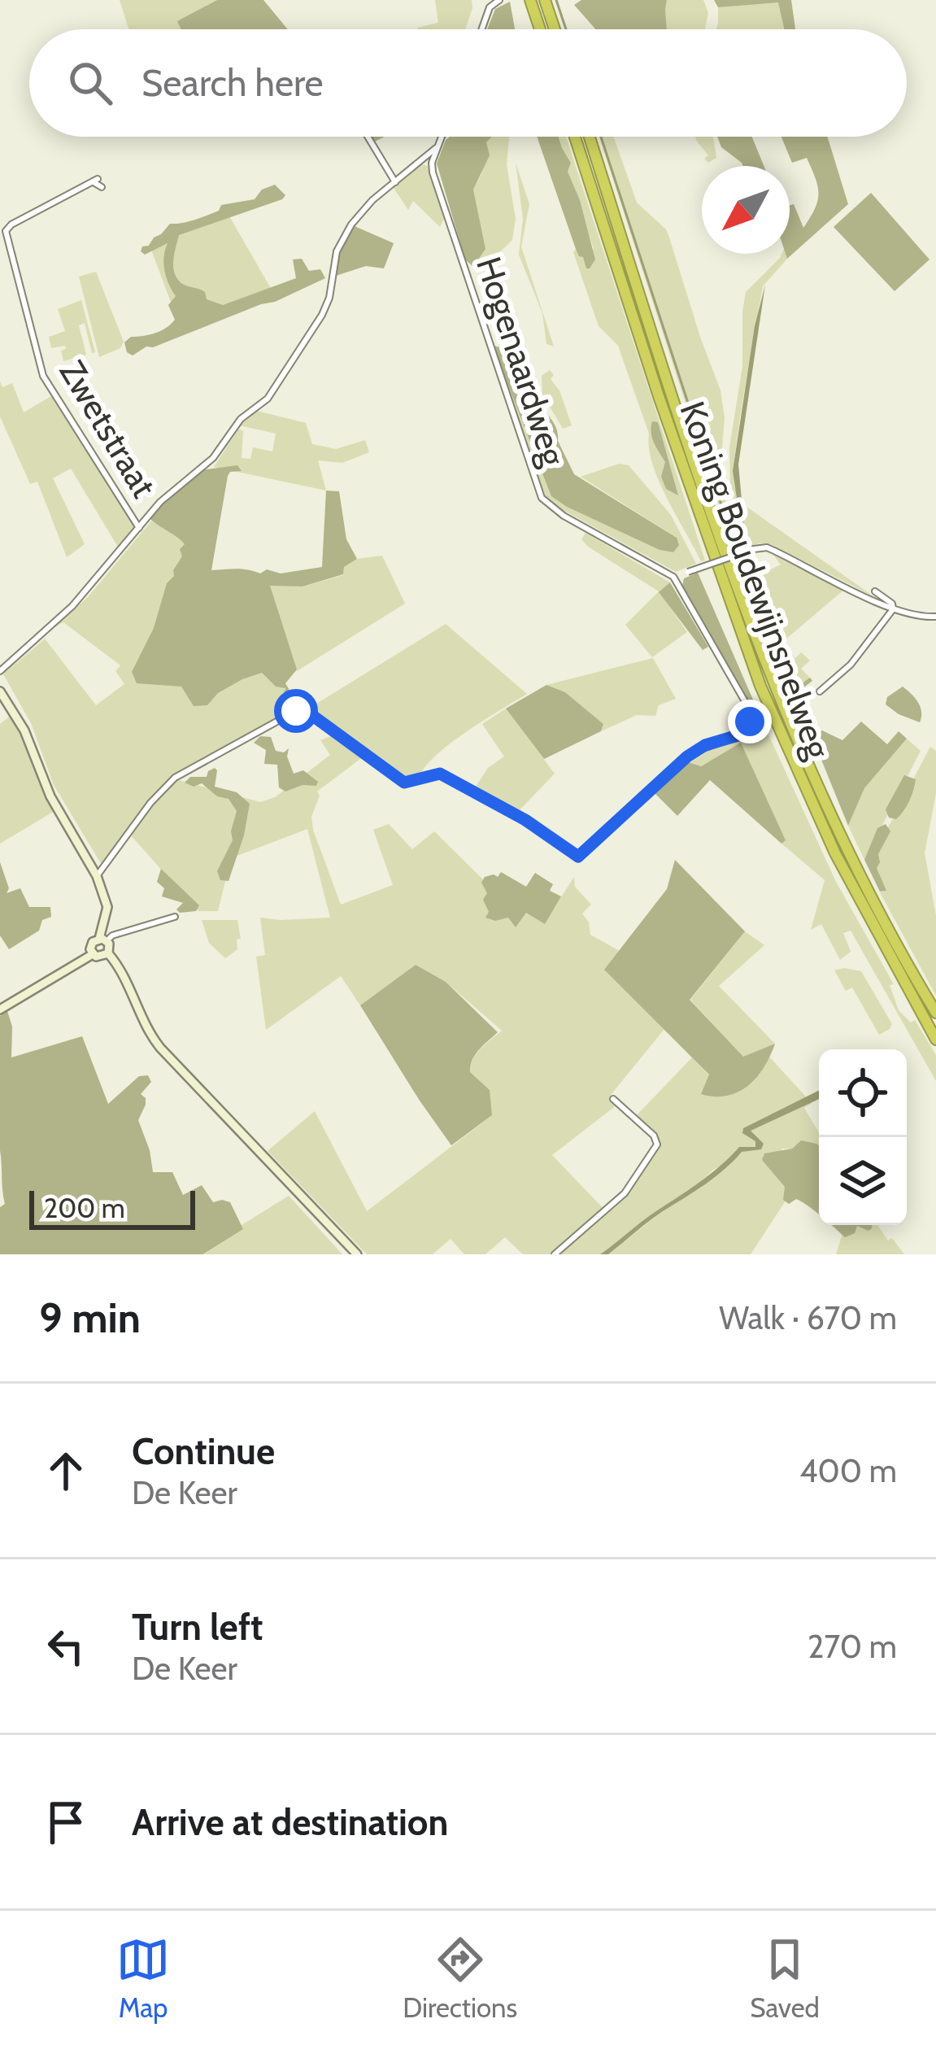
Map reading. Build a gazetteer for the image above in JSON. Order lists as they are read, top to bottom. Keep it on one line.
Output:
{"streets":{"highway":["Koning Boudewijnsnelweg"],"street":["Hogenaardweg","Zwetstraat"]},"scale_bar":"200 m","north":"bottom left","page":{"search":"Search here","scale":"200 m","heading":["9 min","Walk · 670 m"],"list":[["Continue","De Keer","400 m"],["Turn left","De Keer","270 m"],"Arrive at destination"],"nav":["Map","Directions","Saved"]}}
